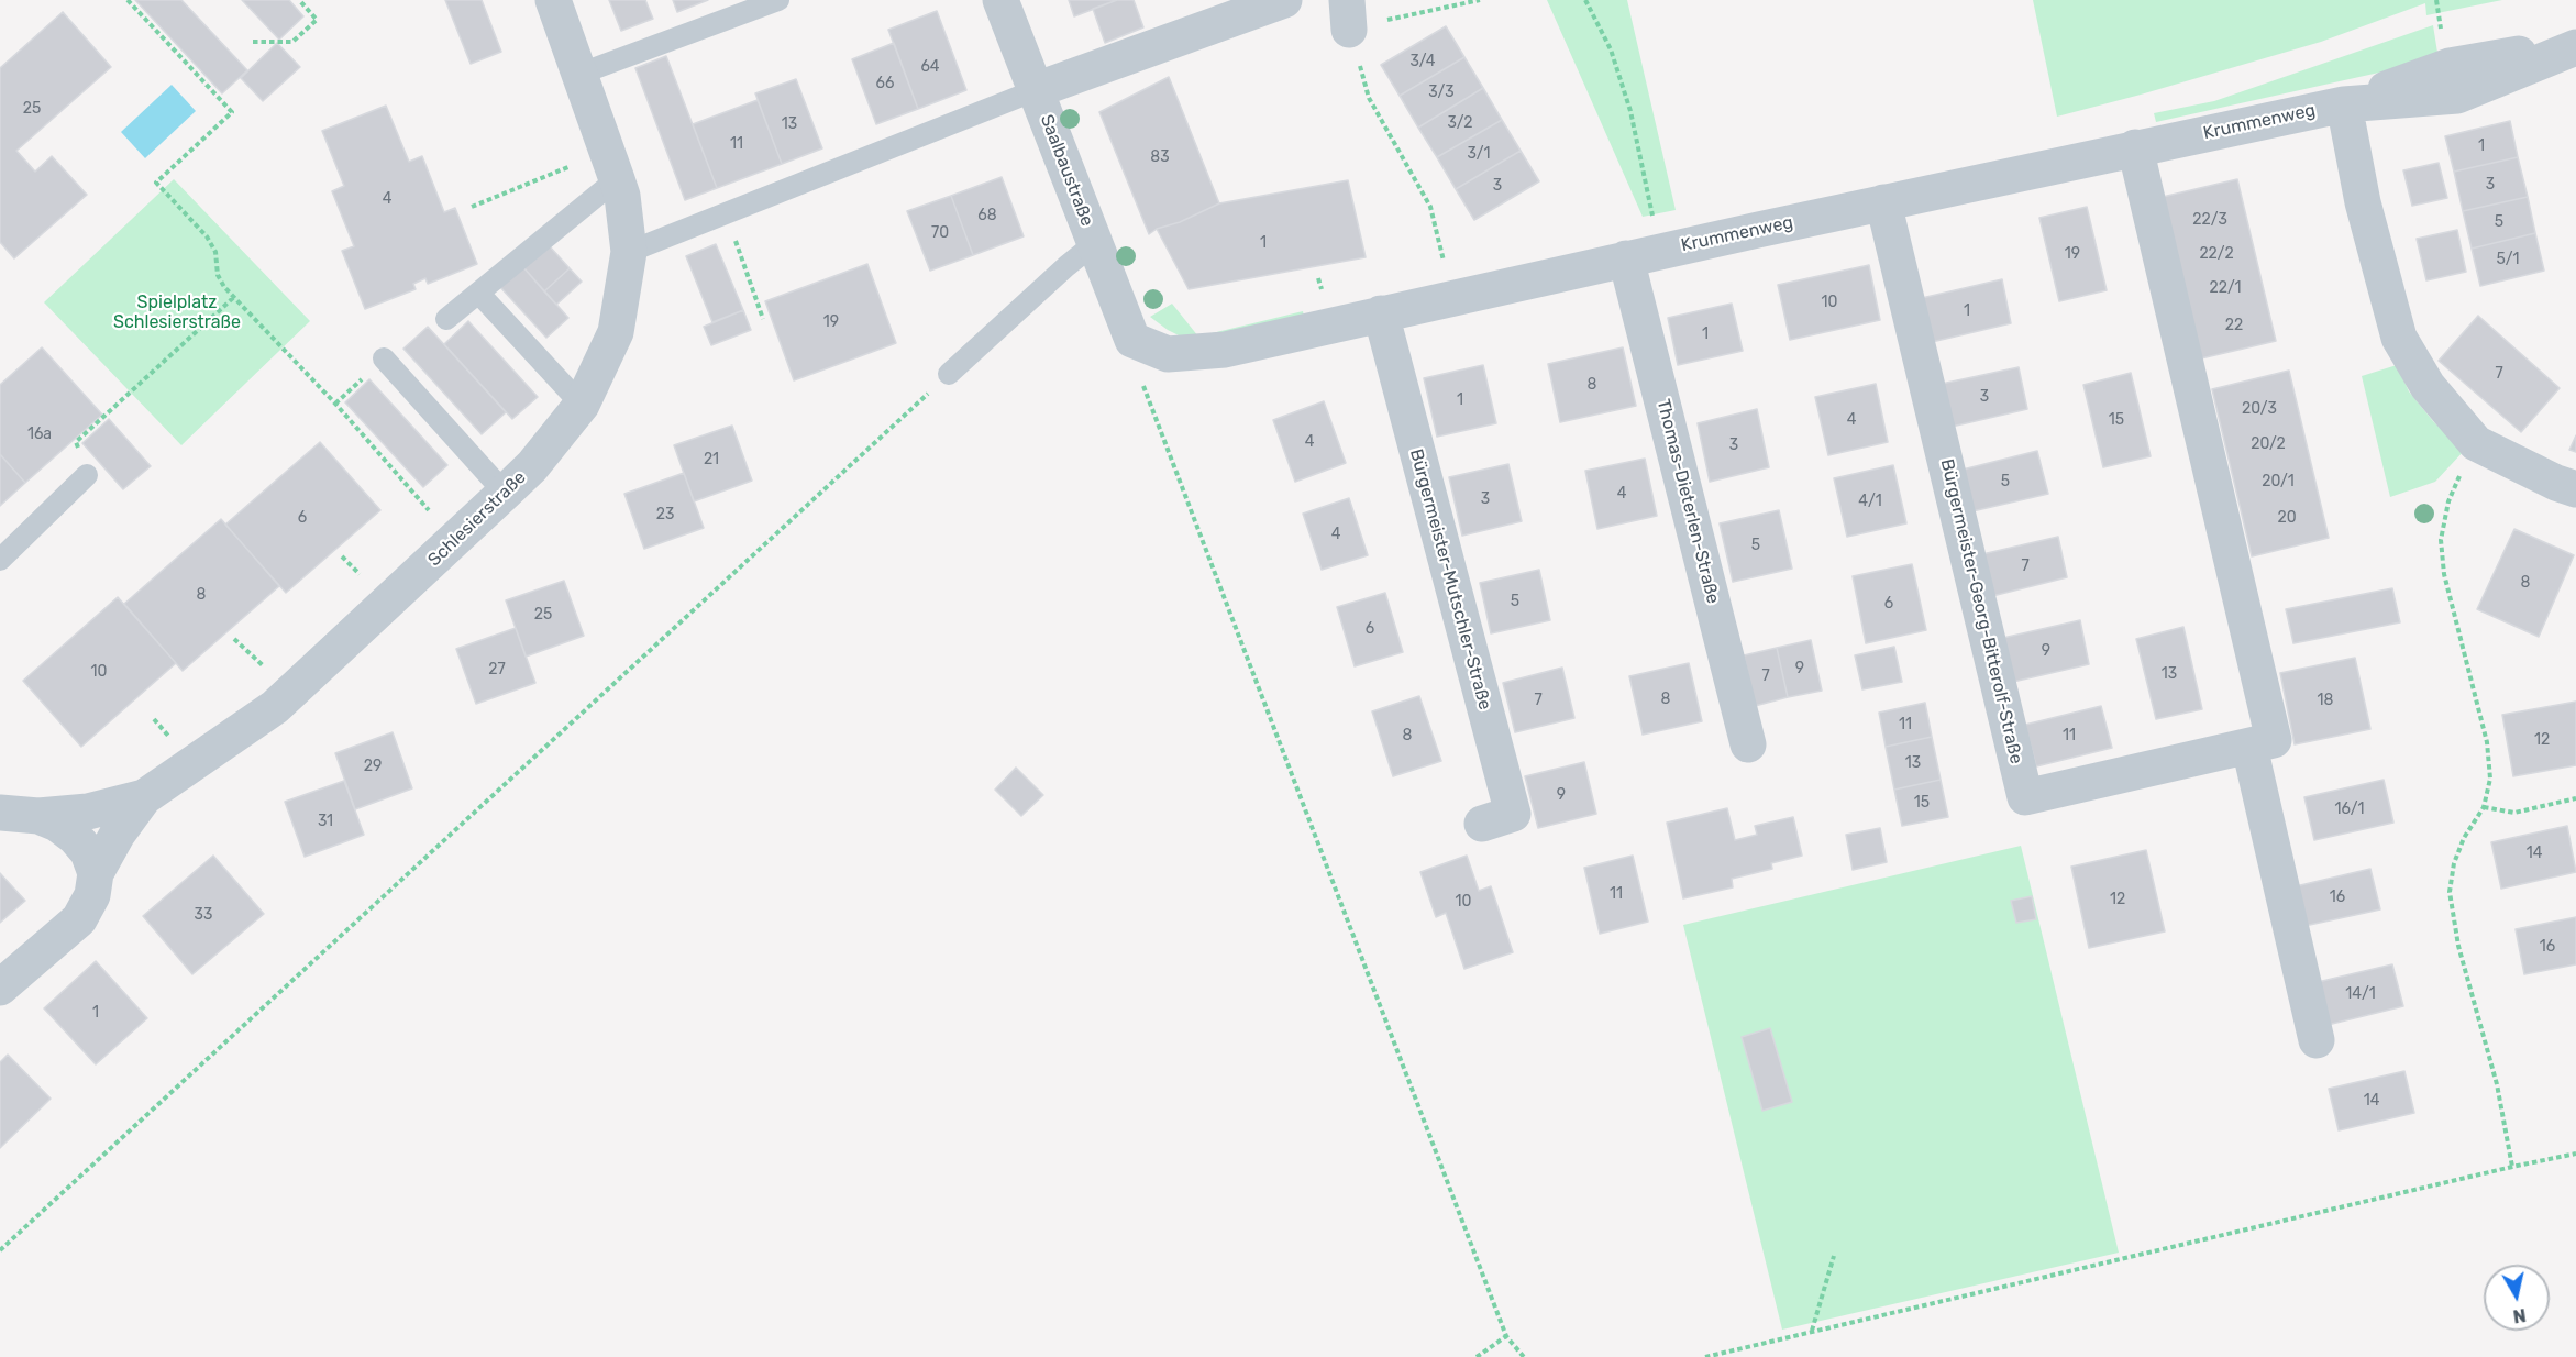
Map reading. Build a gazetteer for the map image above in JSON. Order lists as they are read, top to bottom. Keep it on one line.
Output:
{"streets":{"street":["Krummenweg","Saalbaustraße","Thomas-Dieterlen-Straße","Schlesierstraße","Bürgermeister-Mutschler-Straße","Bürgermeister-Georg-Bitterolf-Straße"]},"crossings":[["Krummenweg","Saalbaustraße"],["Krummenweg","Thomas-Dieterlen-Straße"],["Krummenweg","Bürgermeister-Mutschler-Straße"],["Krummenweg","Bürgermeister-Georg-Bitterolf-Straße"]],"parks":["Spielplatz Schlesierstraße"],"house_numbers":["3/4","64","66","3/3","25","3/2","13","11","1","3/1","83","3","3","4","68","22/3","5","70","1","19","22/2","5/1","22/1","10","1","19","22","1","7","8","3","1","20/3","4","15","16a","4","20/2","3","21","5","20/1","4","3","4/1","23","6","20","4","5","7","8","8","5","6","25","6","9","9","27","10","13","7","8","7","18","11","8","11","12","13","29","9","15","16/1","31","14","11","16","12","10","33","16","14/1","1","14"],"north":"bottom"}
